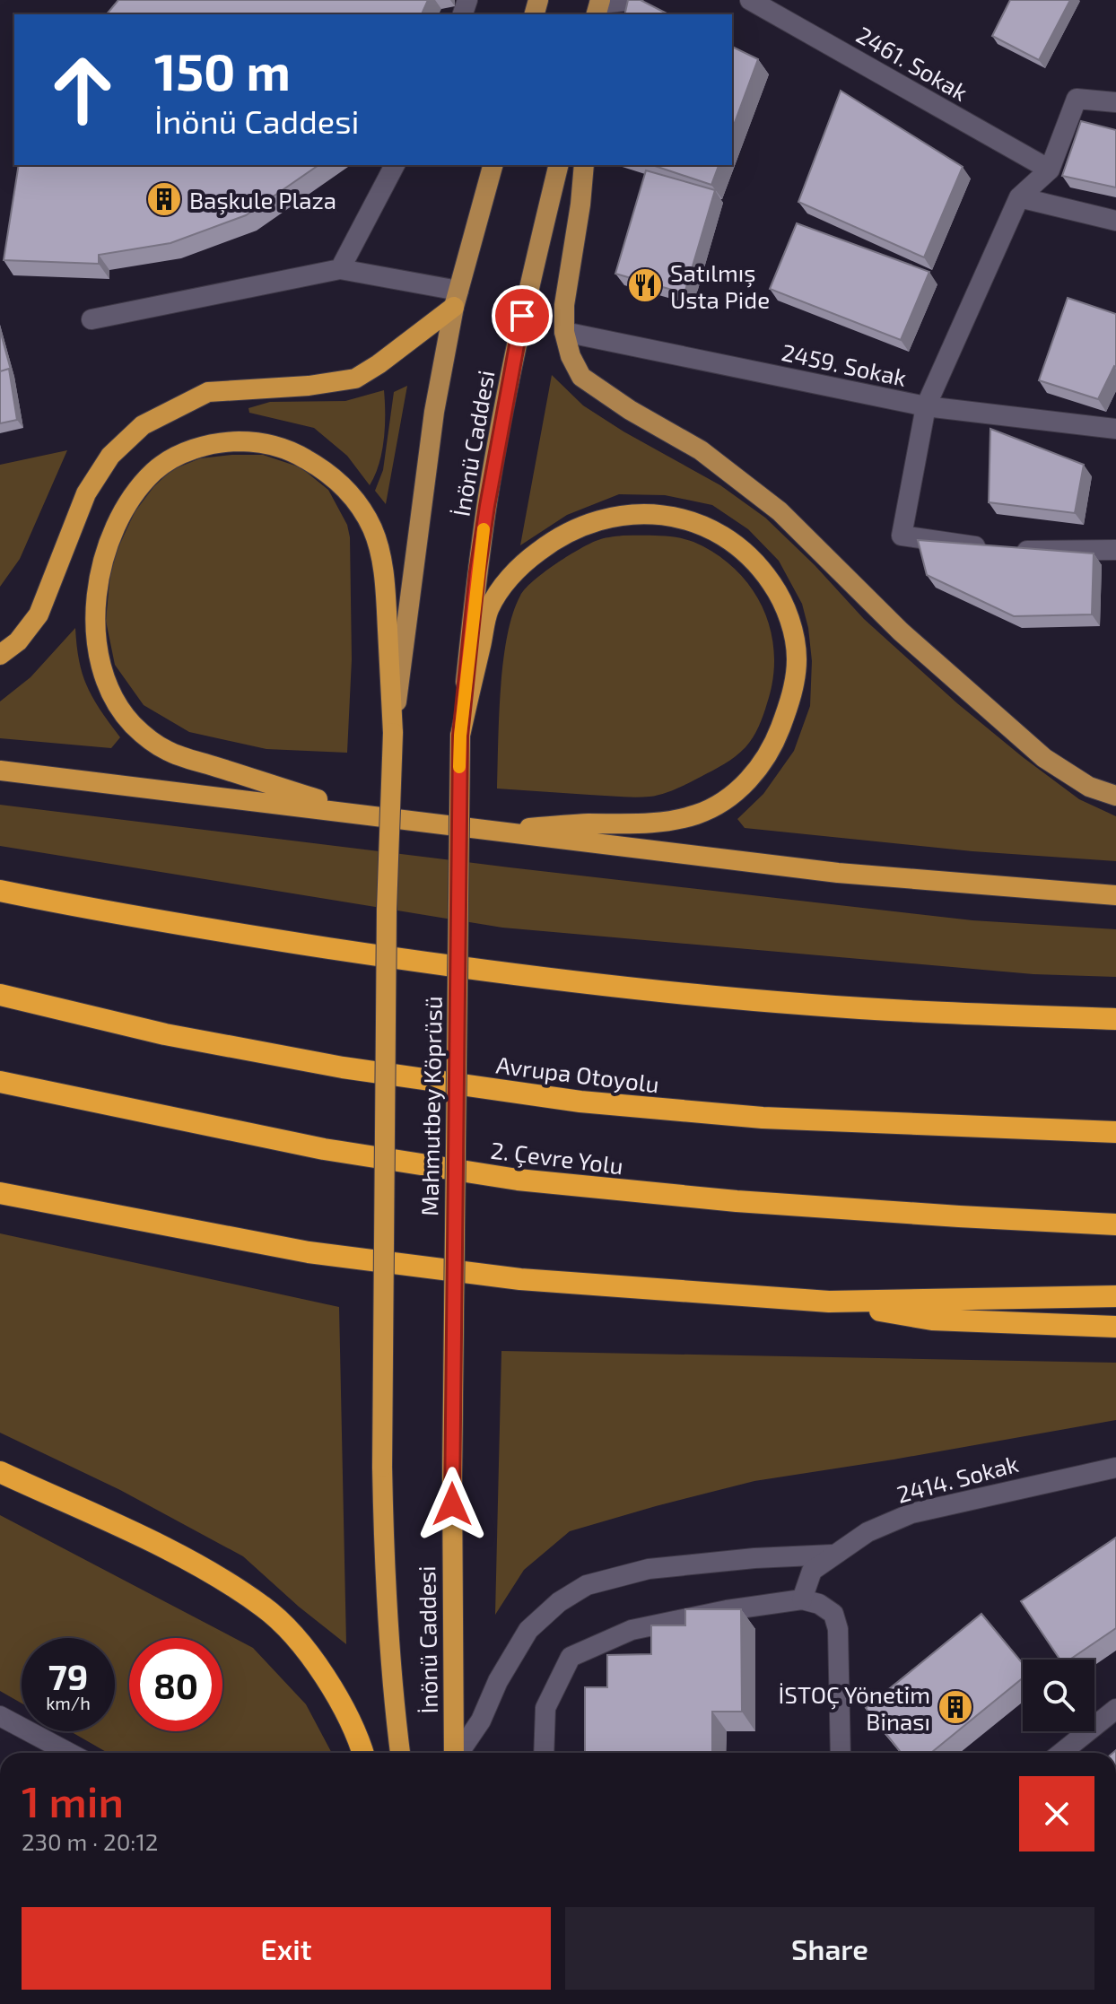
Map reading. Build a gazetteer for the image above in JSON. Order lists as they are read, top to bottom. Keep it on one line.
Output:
{"streets":{"highway":["İnönü Caddesi","Avrupa Otoyolu","Mahmutbey Köprüsü","2. Çevre Yolu"],"street":["2461. Sokak","2459. Sokak","2414. Sokak"]},"crossings":[["İnönü Caddesi","Mahmutbey Köprüsü"]],"places":{"building":["Başkule Plaza","İSTOÇ Yönetim Binası"],"restaurant":["Satılmış Usta Pide"]},"page":{"turn":["150 m","İnönü Caddesi"],"speed":"79 km/h","limit":"80","heading":["1 min","230 m · 20:12"],"buttons":["Exit","Share"]}}
